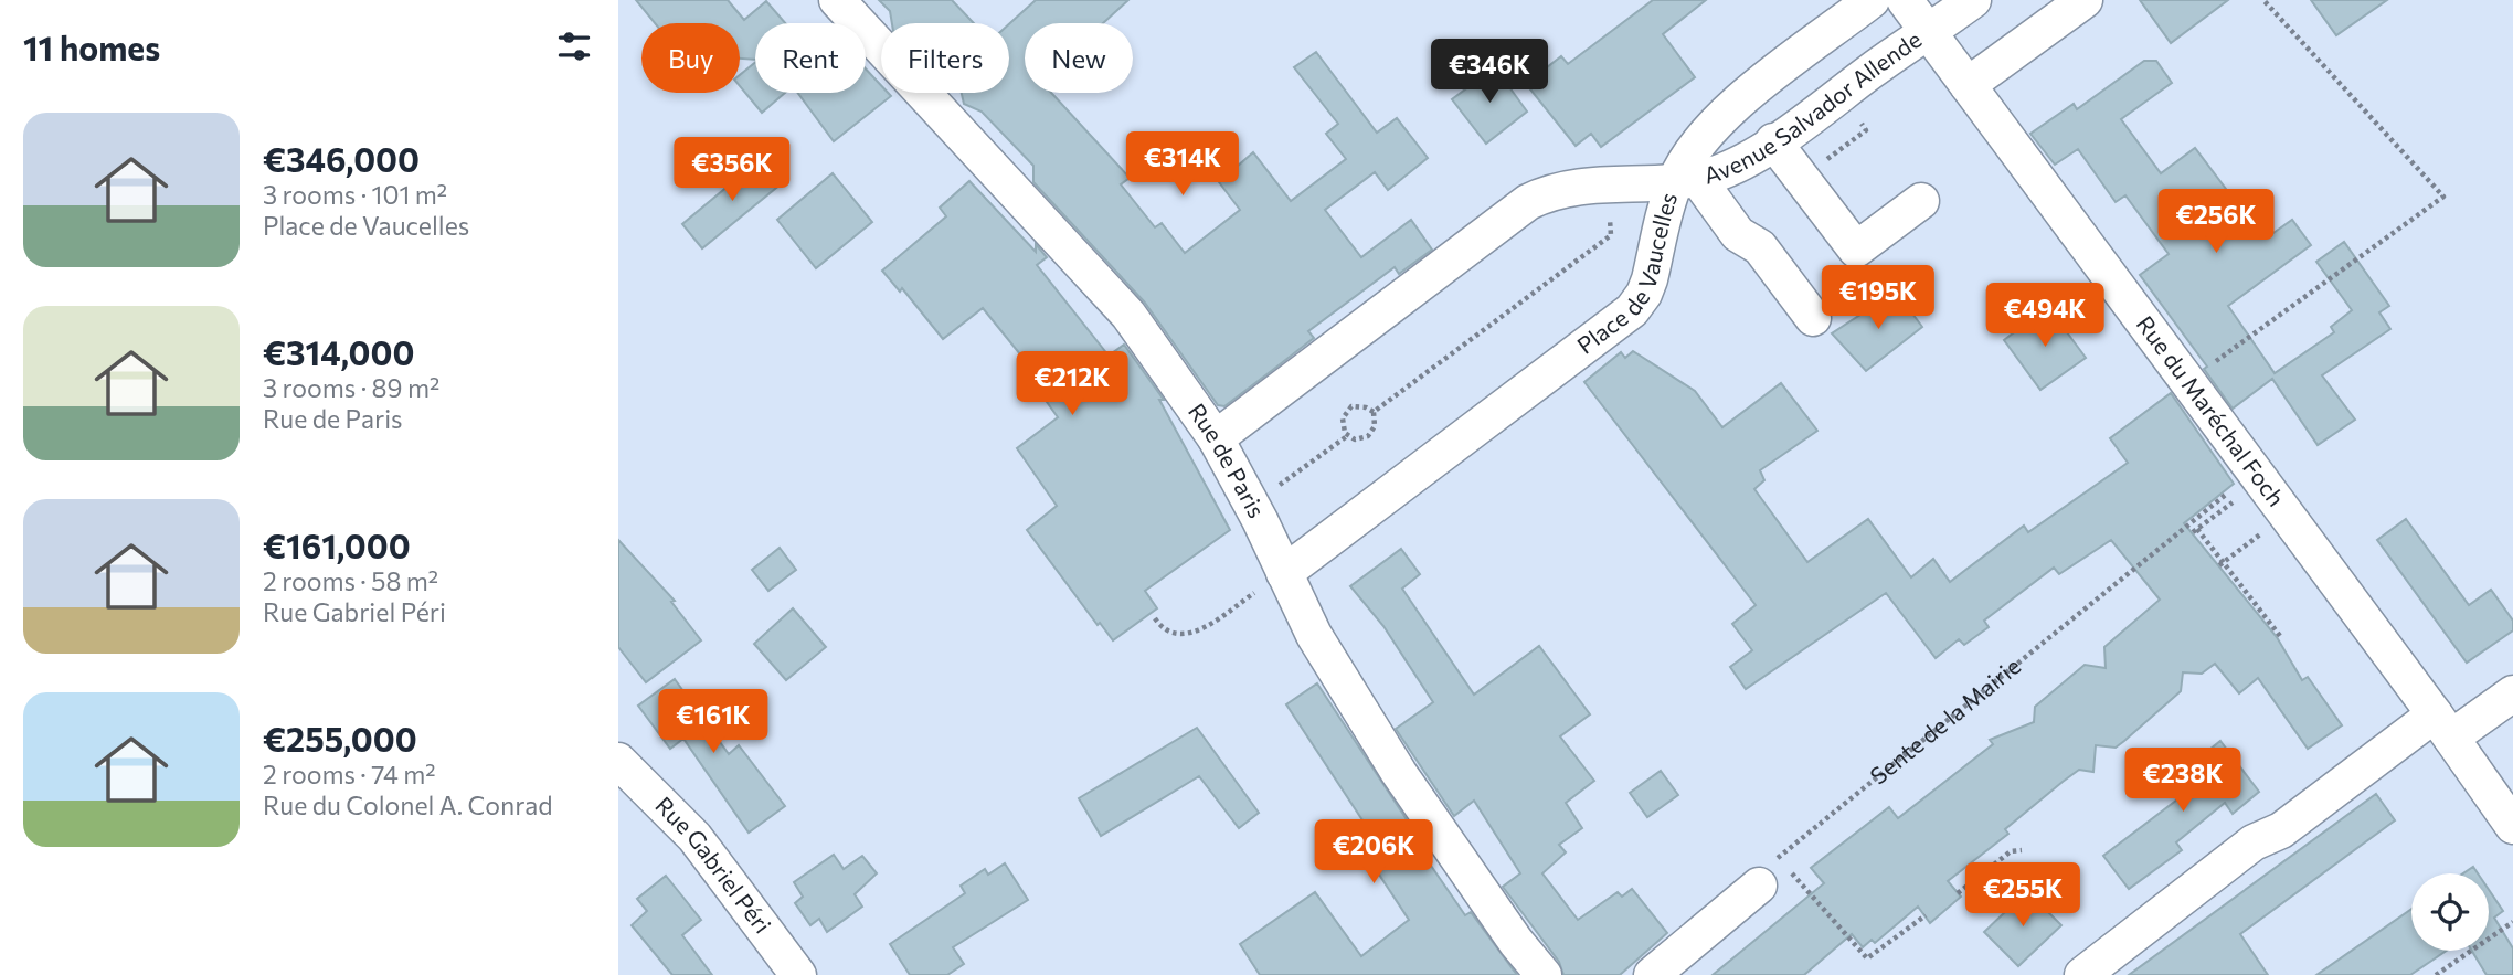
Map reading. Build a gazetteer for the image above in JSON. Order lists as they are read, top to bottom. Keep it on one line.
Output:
{"streets":{"street":["Avenue Salvador Allende","Place de Vaucelles","Rue du Maréchal Foch","Rue de Paris","Rue Gabriel Péri"],"path":["Sente de la Mairie"]},"crossings":[["Avenue Salvador Allende","Place de Vaucelles"],["Avenue Salvador Allende","Rue du Maréchal Foch"],["Place de Vaucelles","Rue de Paris"],["Rue du Maréchal Foch","Sente de la Mairie"]],"page":{"heading":"11 homes","chip":["Buy","Rent","Filters","New"],"price":["€346K","€314K","€356K","€256K","€195K","€494K","€212K","€161K","€238K","€206K","€255K"],"list":[{"name":"€346,000","note":"3 rooms · 101 m² · Place de Vaucelles"},{"name":"€314,000","note":"3 rooms · 89 m² · Rue de Paris"},{"name":"€161,000","note":"2 rooms · 58 m² · Rue Gabriel Péri"},{"name":"€255,000","note":"2 rooms · 74 m² · Rue du Colonel A. Conrad"}]}}
